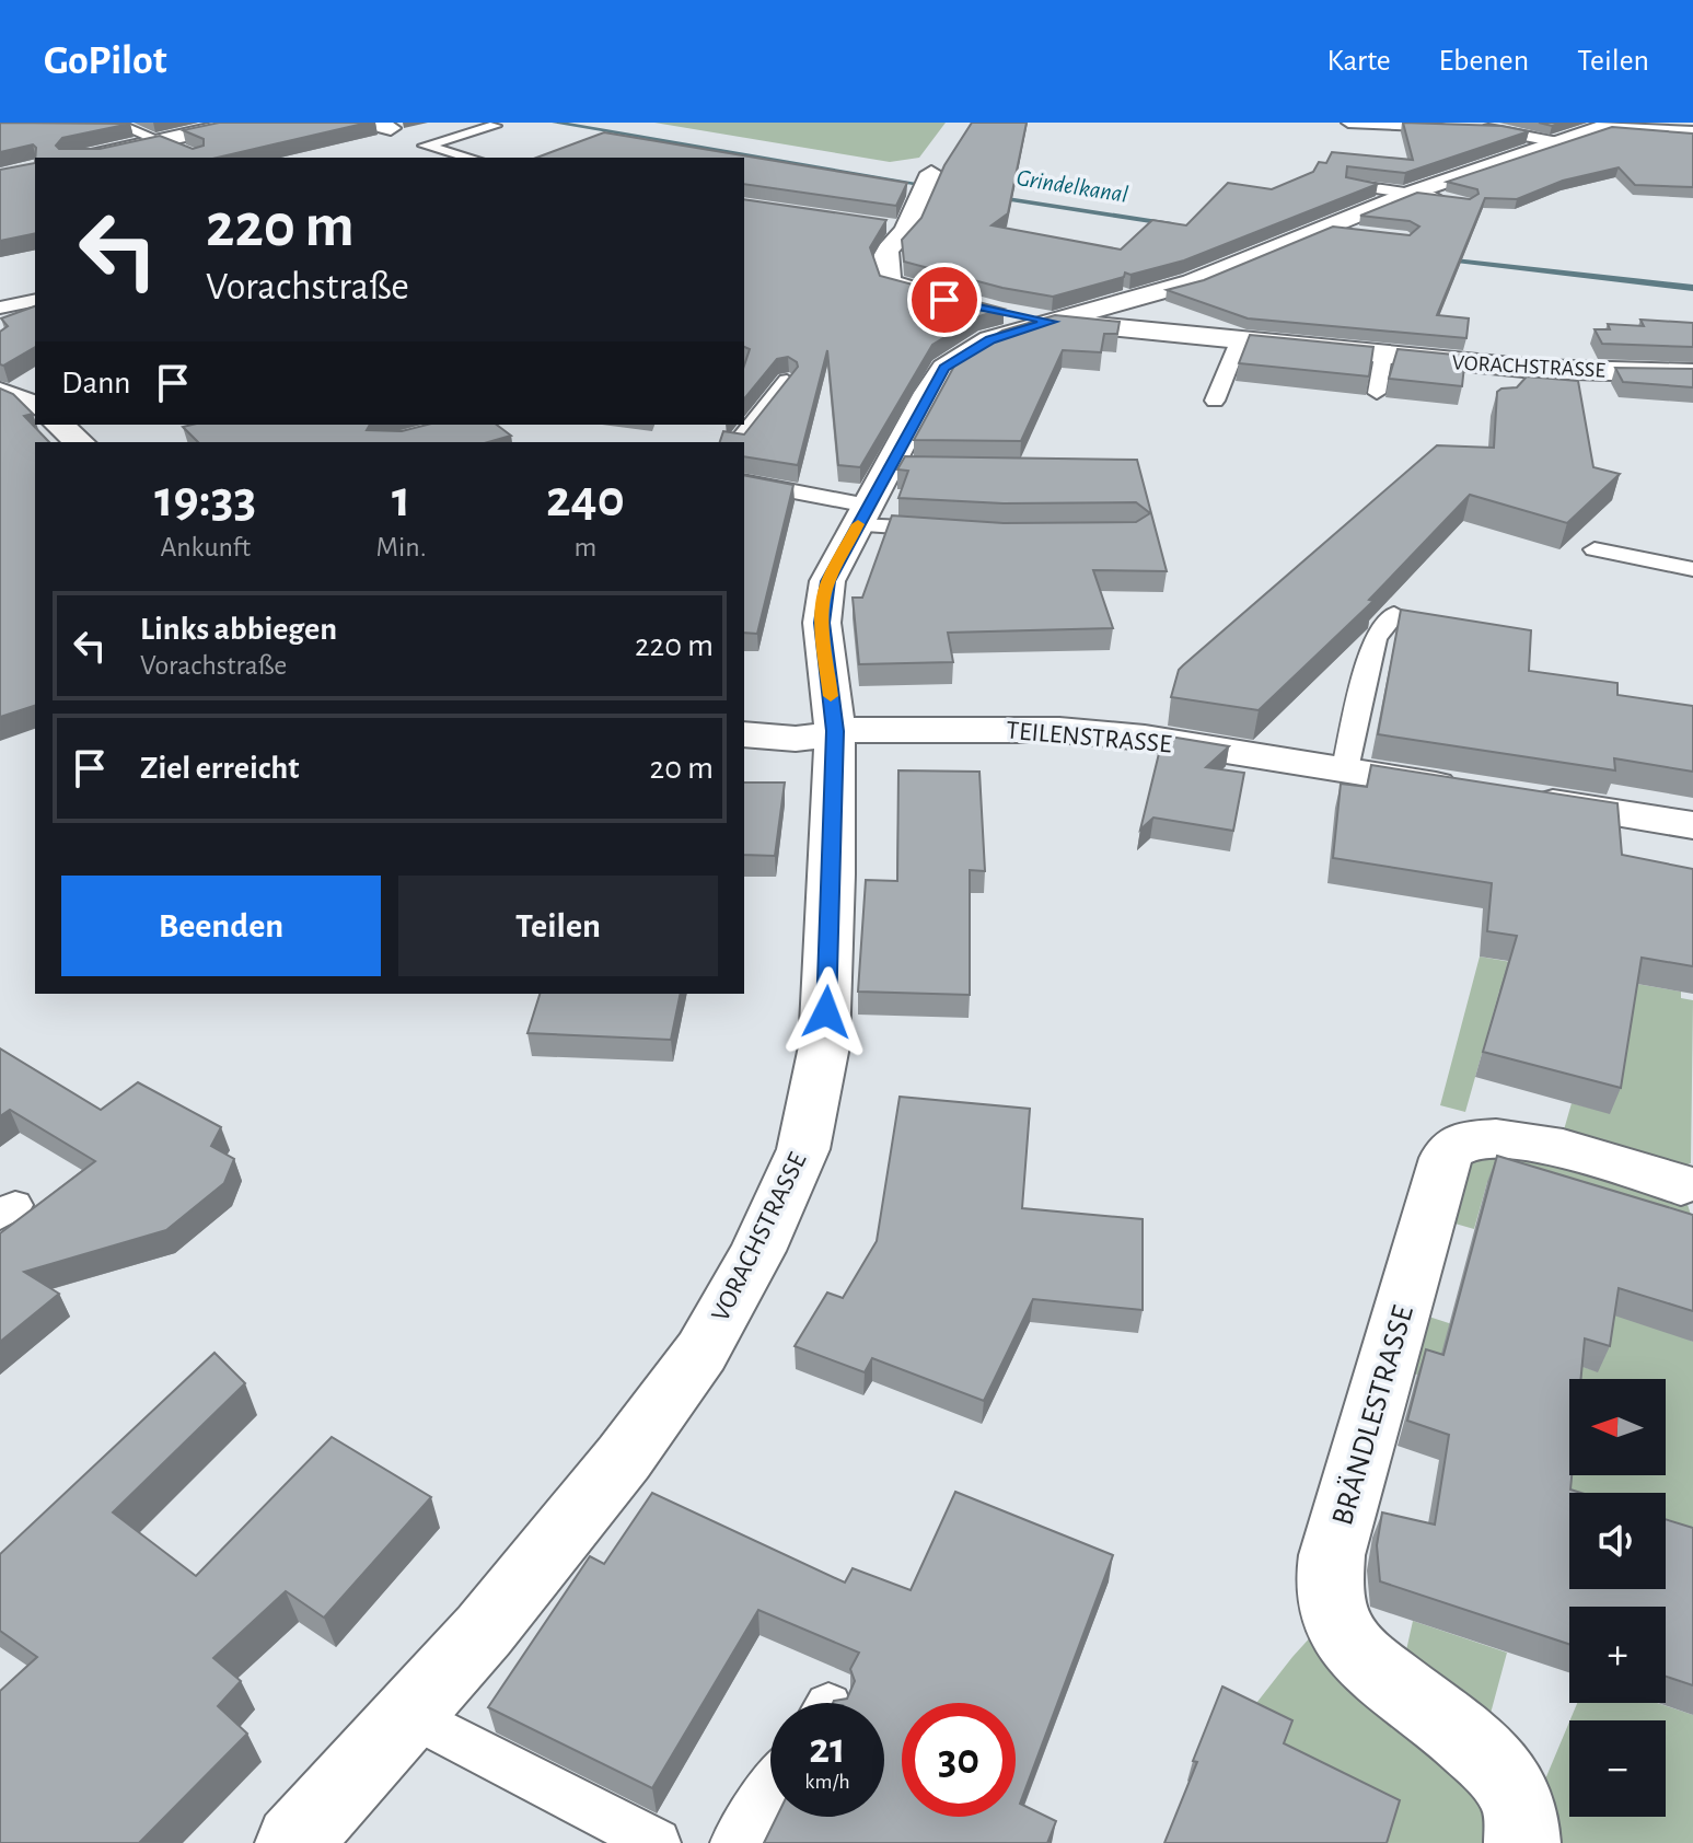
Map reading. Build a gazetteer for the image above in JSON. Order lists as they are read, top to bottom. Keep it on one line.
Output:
{"streets":{"street":["VORACHSTRASSE","TEILENSTRASSE","BRÄNDLESTRASSE"]},"crossings":[["VORACHSTRASSE","TEILENSTRASSE"]],"water":["Grindelkanal"],"north":"left","page":{"header":"GoPilot","nav":["Karte","Ebenen","Teilen"],"turn":["220 m","Vorachstraße"],"then":"Dann","eta":["19:33","Ankunft","1","Min.","240","m"],"list":[{"name":"Links abbiegen","note":"Vorachstraße","value":"220 m"},{"name":"Ziel erreicht","value":"20 m"}],"buttons":["Beenden","Teilen"],"map_buttons":["+","−"],"speed":"21 km/h","limit":"30"}}
